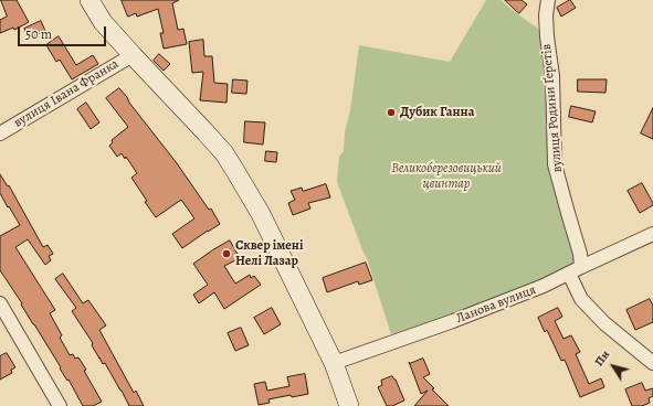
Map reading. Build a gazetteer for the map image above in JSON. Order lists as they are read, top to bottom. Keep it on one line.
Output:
{"streets":{"street":["вулиця Івана Франка","вулиця Родини Ґеретів","Ланова вулиця"]},"crossings":[["вулиця Родини Ґеретів","Ланова вулиця"]],"parks":["Великоберезовицький цвинтар"],"places":["Дубик Ганна","Сквер імені Нелі Лазар"],"scale_bar":"50 m","north":"top left"}
